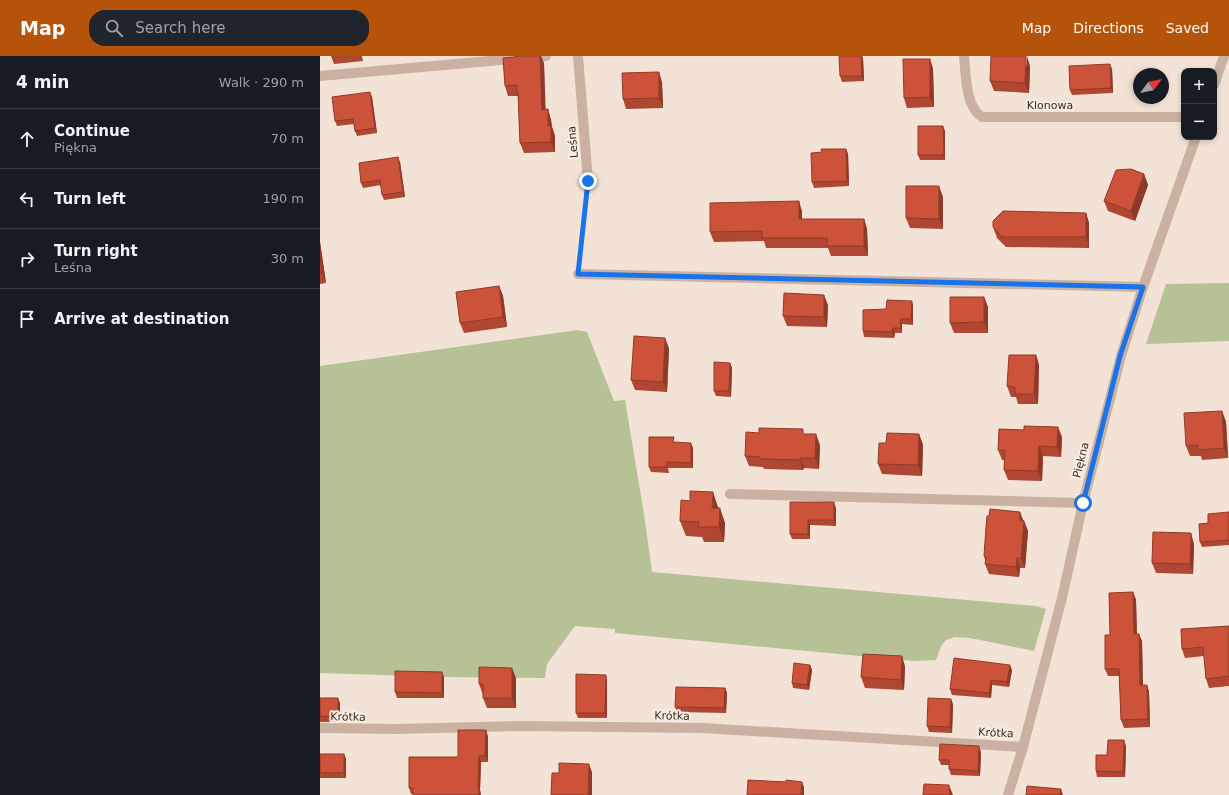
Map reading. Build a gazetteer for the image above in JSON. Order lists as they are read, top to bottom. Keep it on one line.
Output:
{"streets":{"street":["Klonowa","Leśna","Piękna","Krótka"]},"crossings":[["Piękna","Krótka"]],"north":"top right","page":{"header":"Map","search":"Search here","nav":["Map","Directions","Saved"],"heading":["4 min","Walk · 290 m"],"map_buttons":["+","−"],"list":[["Continue","Piękna","70 m"],["Turn left","190 m"],["Turn right","Leśna","30 m"],"Arrive at destination"]}}
